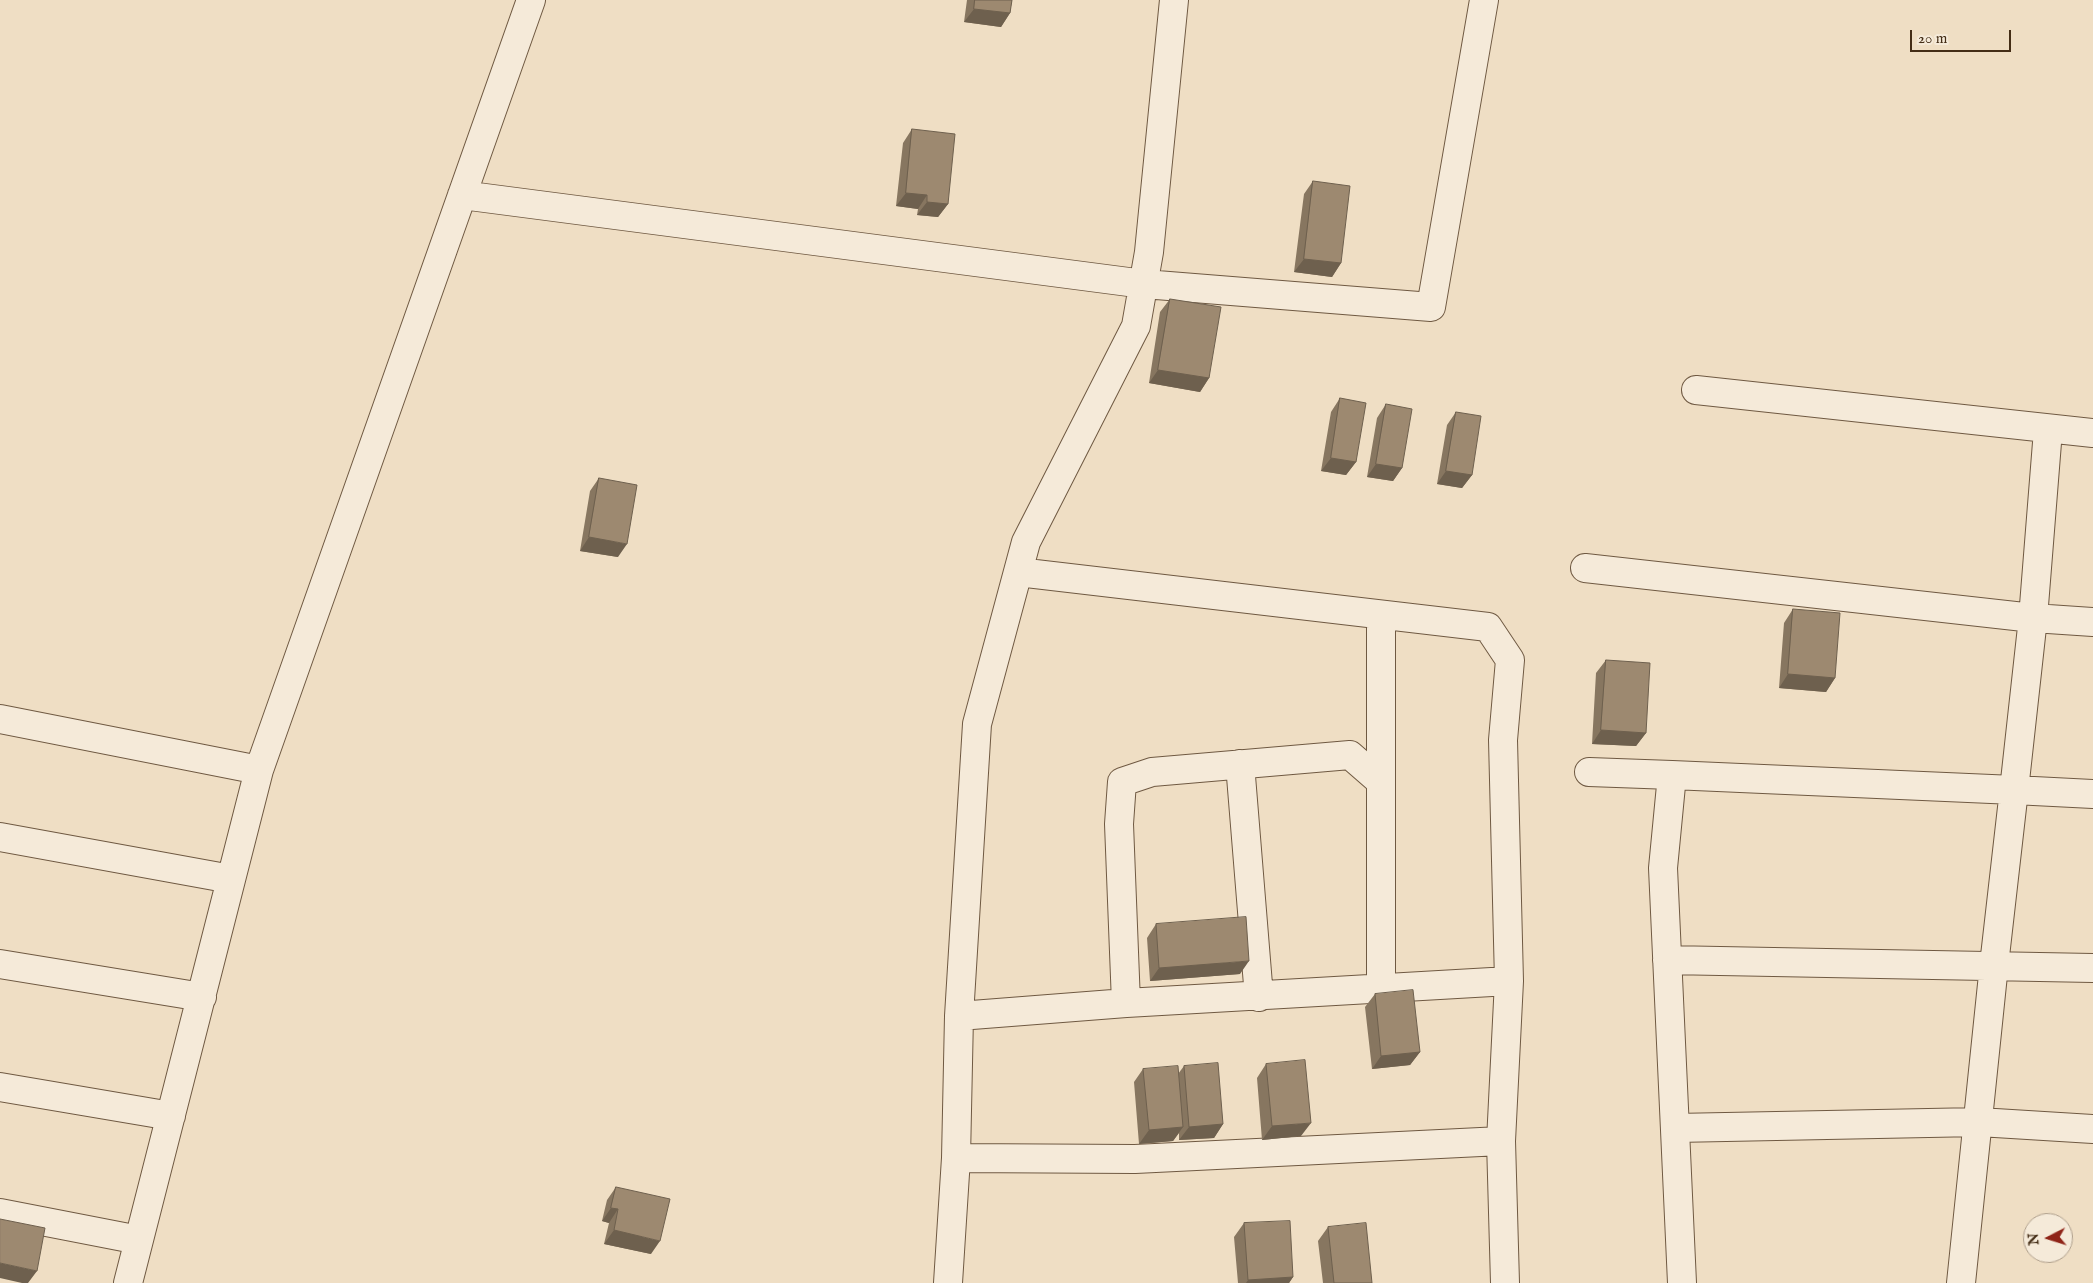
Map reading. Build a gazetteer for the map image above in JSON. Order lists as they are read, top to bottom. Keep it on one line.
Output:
{"scale_bar":"20 m","north":"left"}
